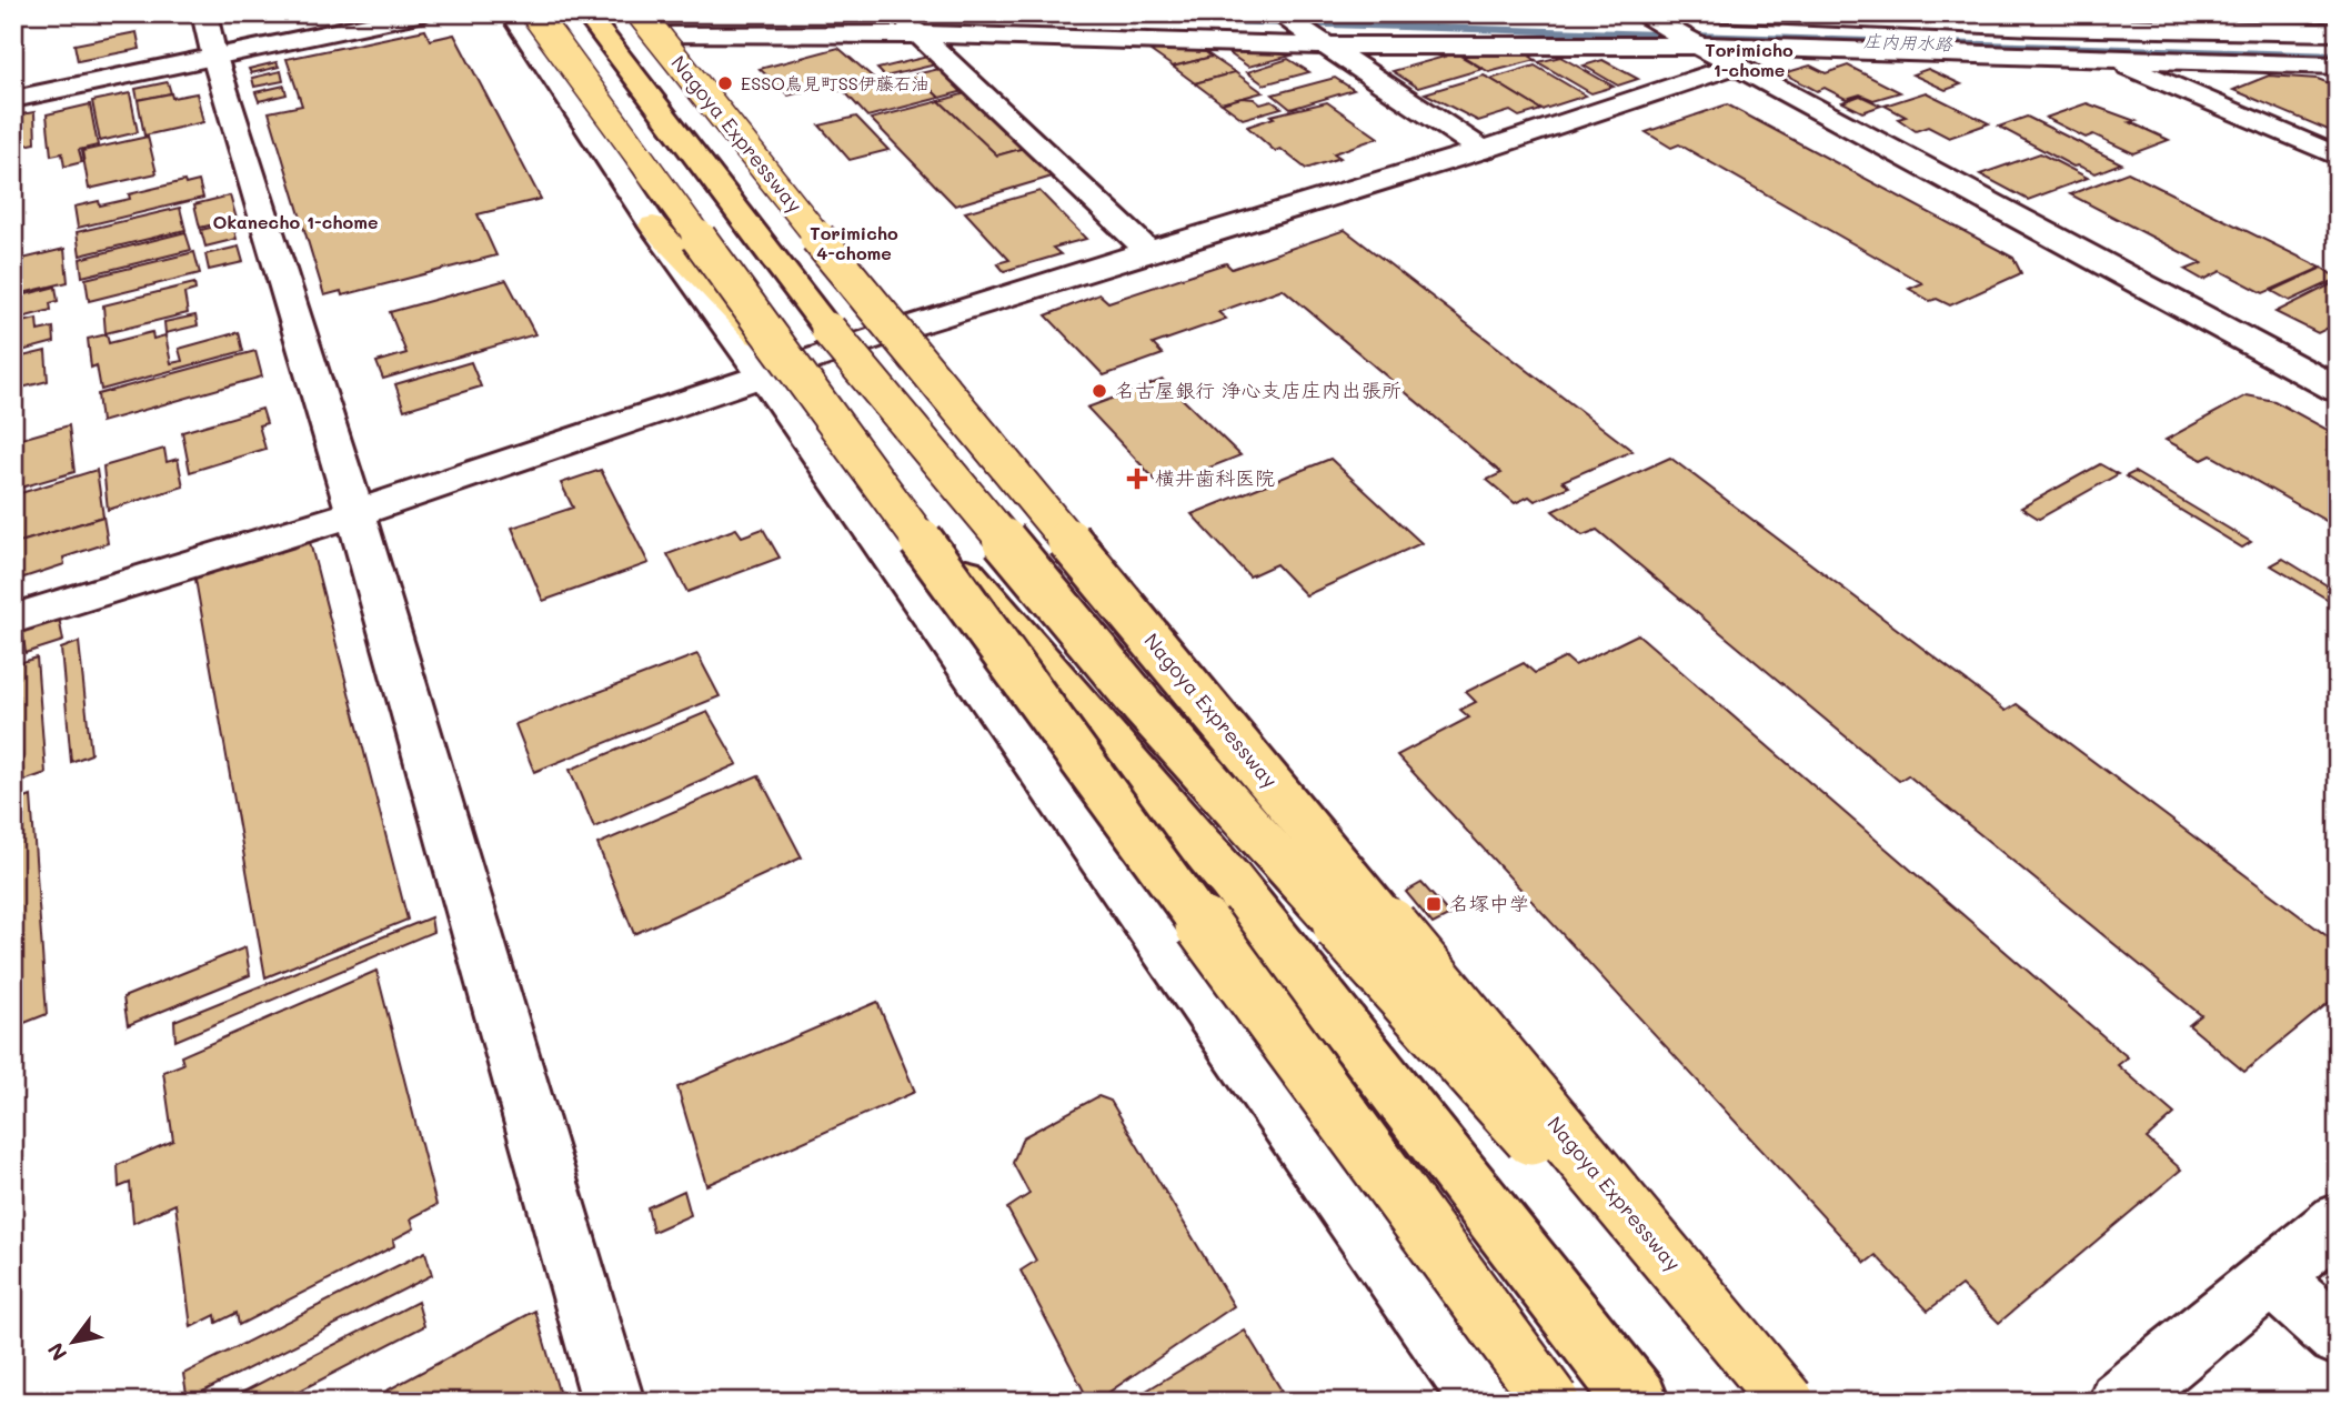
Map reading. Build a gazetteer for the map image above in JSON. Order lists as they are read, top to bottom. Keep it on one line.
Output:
{"streets":{"highway":["Nagoya Expressway"]},"districts":["Torimicho 1-chome","Okanecho 1-chome","Torimicho 4-chome"],"water":["庄内用水路"],"places":{"other":["ESSO鳥見町SS伊藤石油","名古屋銀行 浄心支店庄内出張所"],"health":["横井歯科医院"],"transit":["名塚中学"]},"north":"bottom left"}
